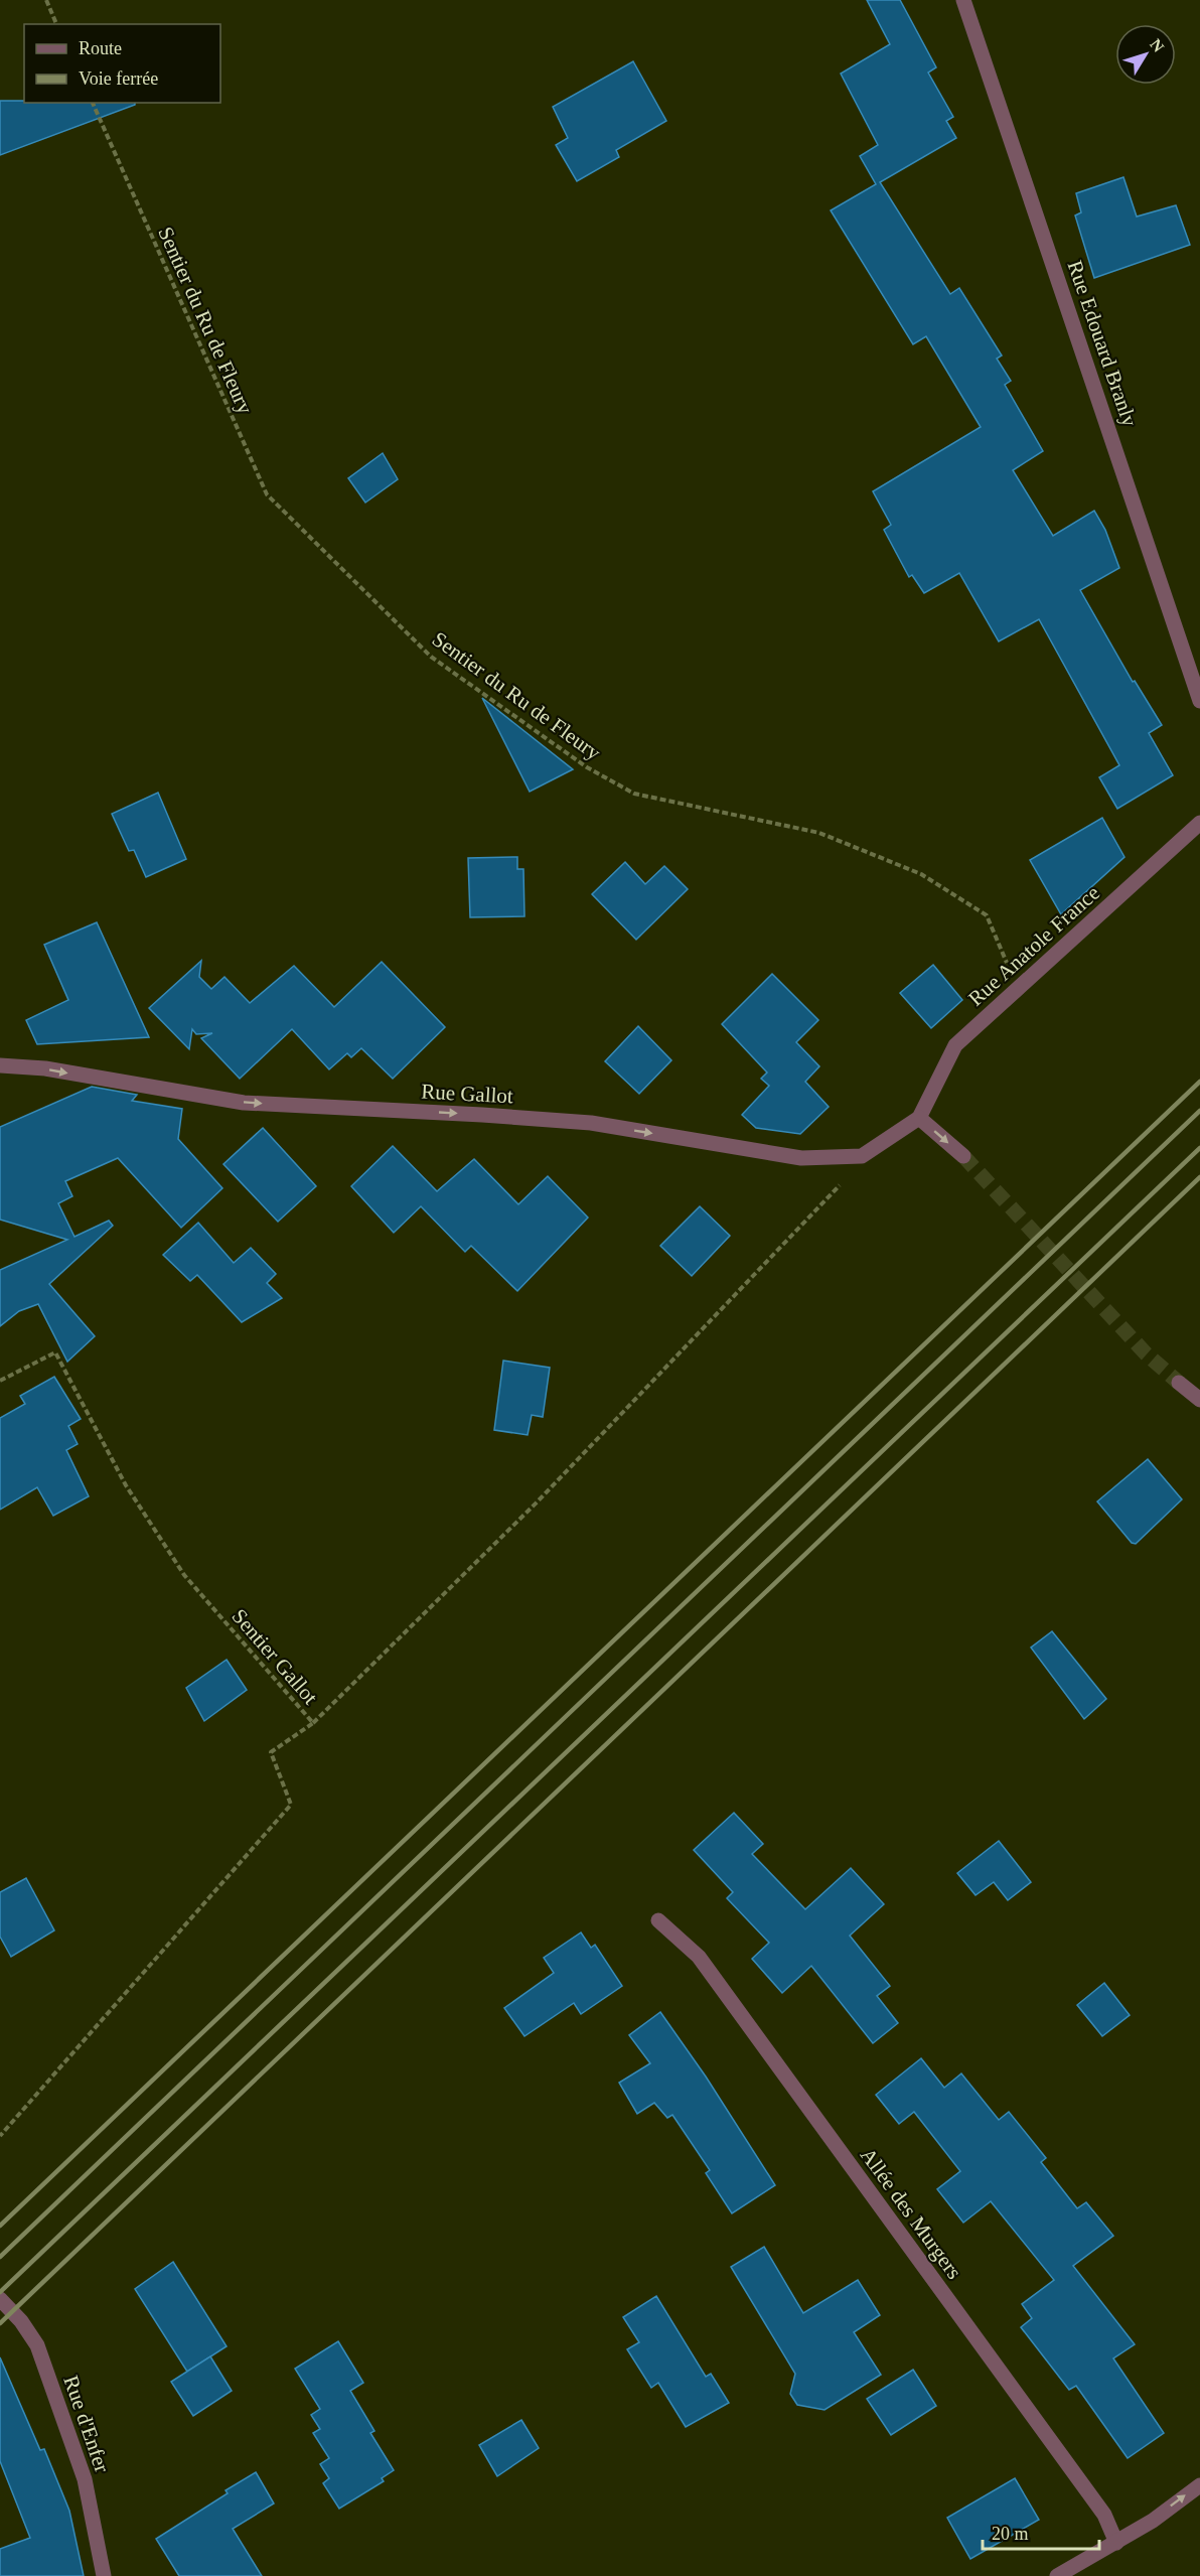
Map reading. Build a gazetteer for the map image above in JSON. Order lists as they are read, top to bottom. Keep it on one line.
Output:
{"streets":{"street":["Rue Edouard Branly","Rue Anatole France","Rue Gallot","Allée des Murgers","Rue d'Enfer"],"path":["Sentier du Ru de Fleury","Sentier Gallot"]},"crossings":[["Sentier du Ru de Fleury","Rue Anatole France"],["Rue Anatole France","Rue Gallot"]],"one_way":["Rue Gallot"],"legend":["Route","Voie ferrée"],"scale_bar":"20 m","north":"top right"}
